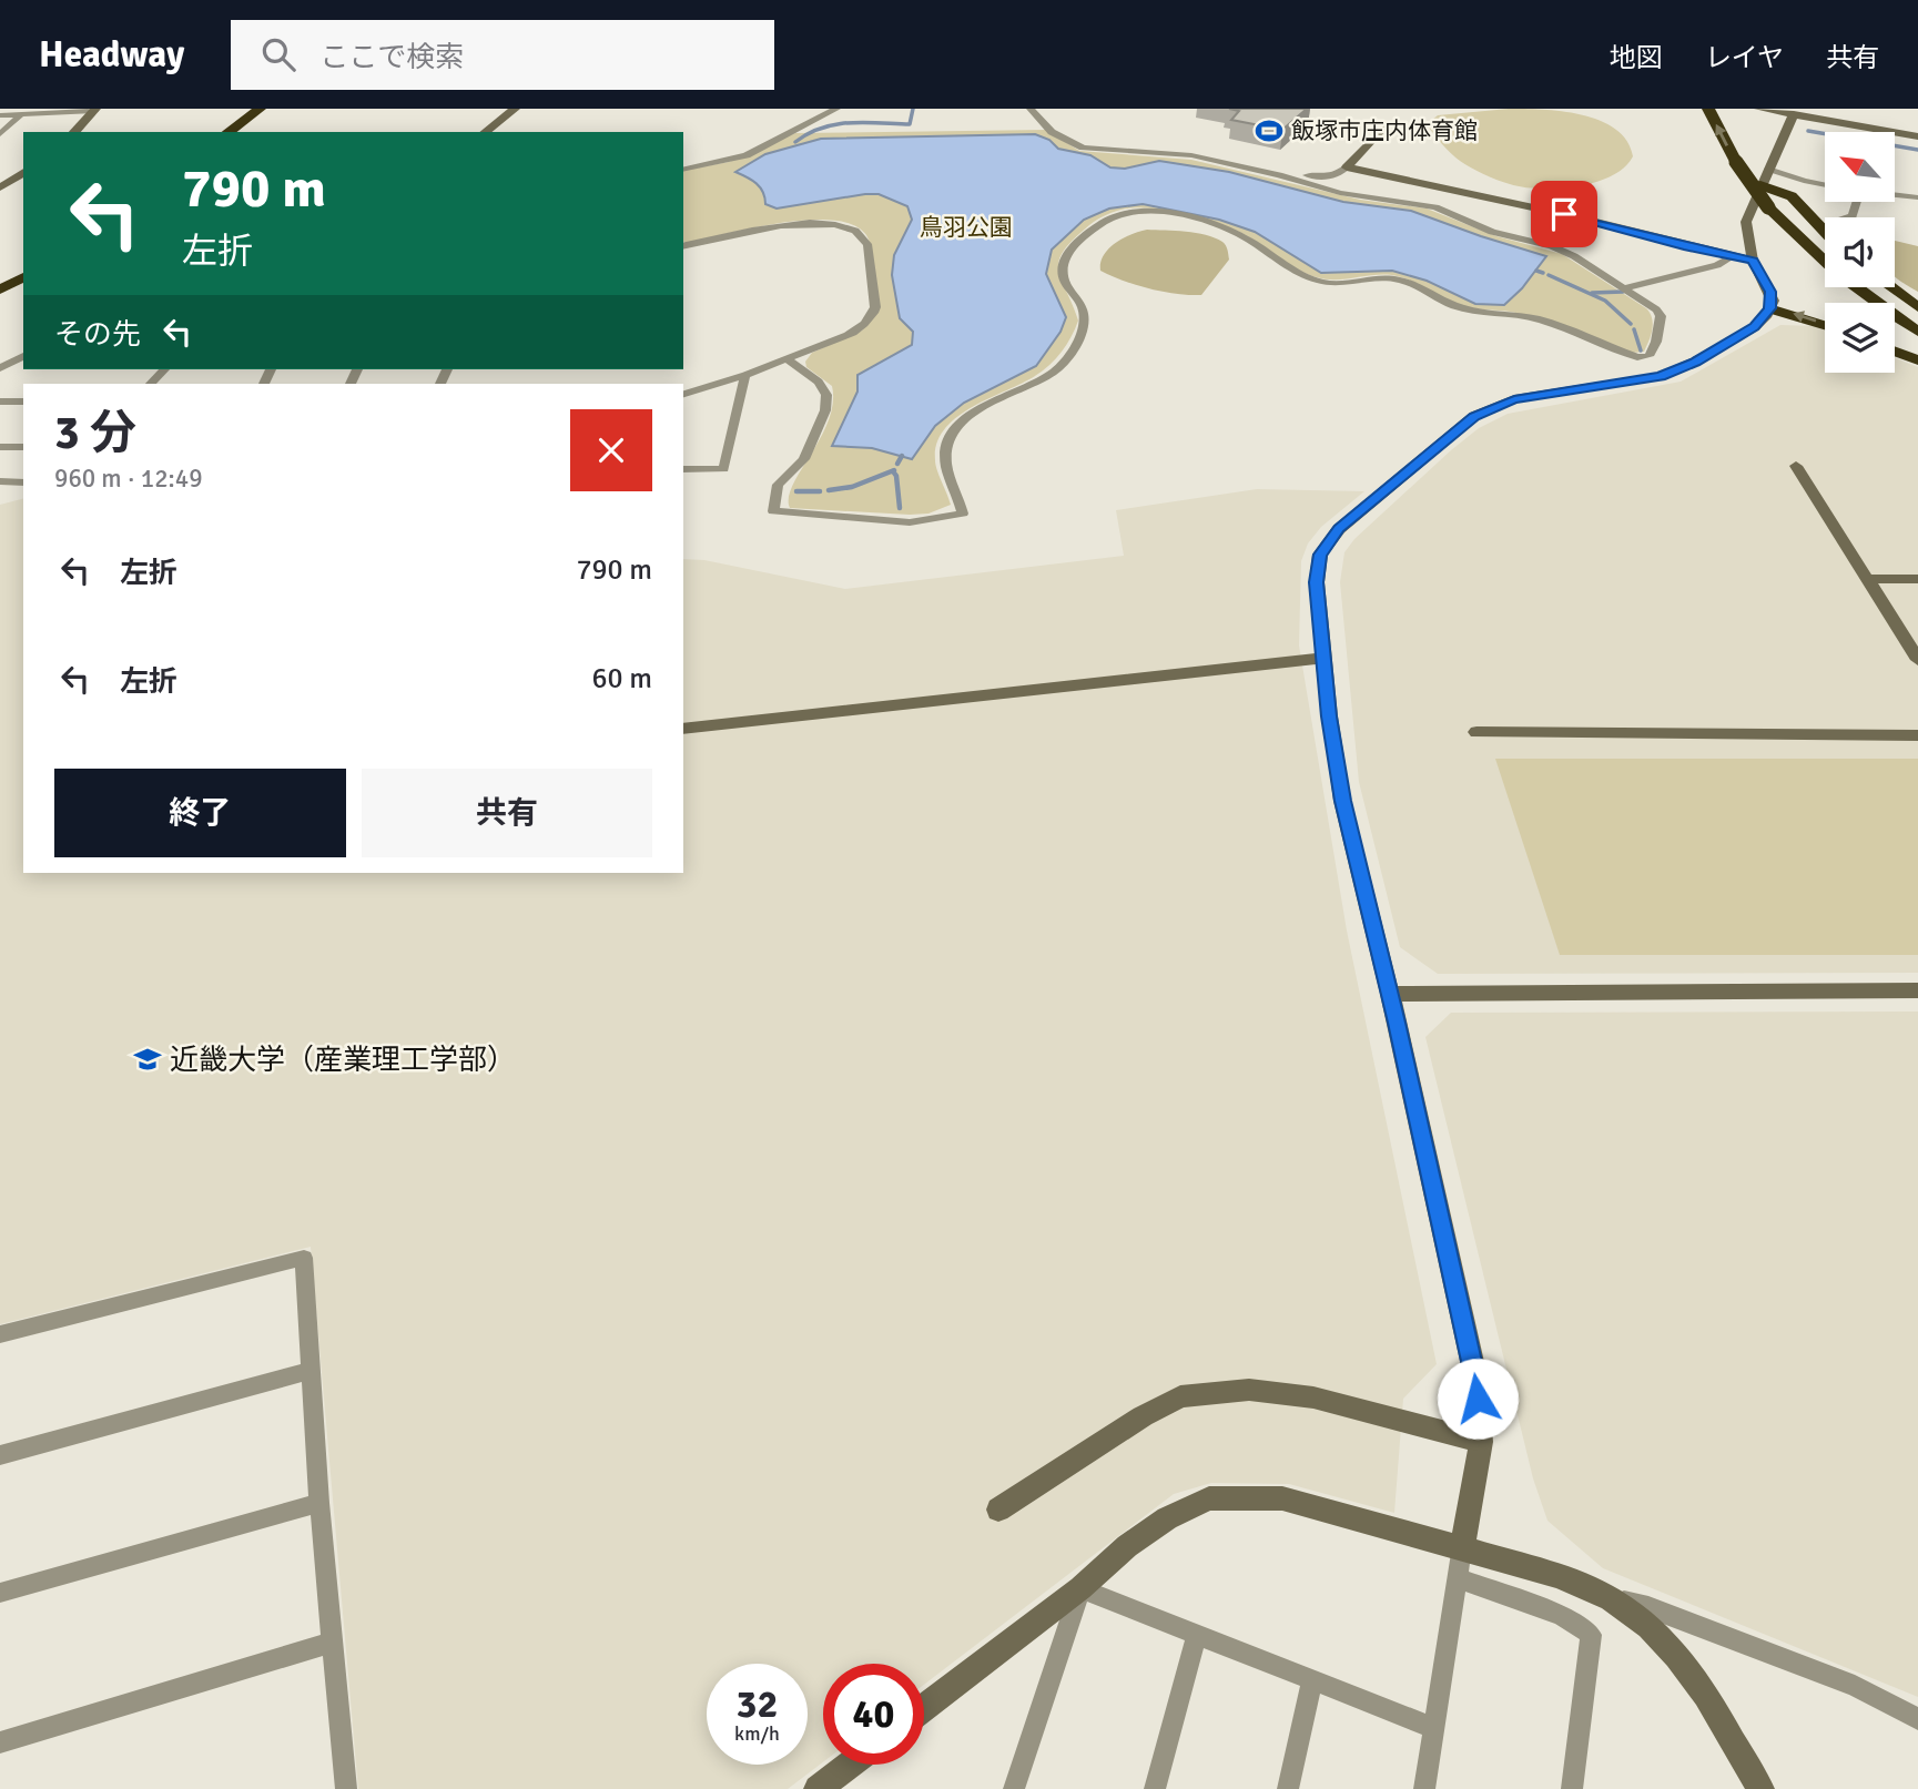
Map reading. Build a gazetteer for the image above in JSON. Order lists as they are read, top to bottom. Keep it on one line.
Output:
{"parks":["鳥羽公園"],"places":{"sports":["飯塚市庄内体育館"],"school or university":["近畿大学（産業理工学部）"]},"north":"top left","page":{"header":"Headway","search":"ここで検索","nav":["地図","レイヤ","共有"],"turn":["790 m","左折"],"then":"その先","heading":["3 分","960 m · 12:49"],"list":[{"name":"左折","value":"790 m"},{"name":"左折","value":"60 m"}],"buttons":["終了","共有"],"speed":"32 km/h","limit":"40"}}
